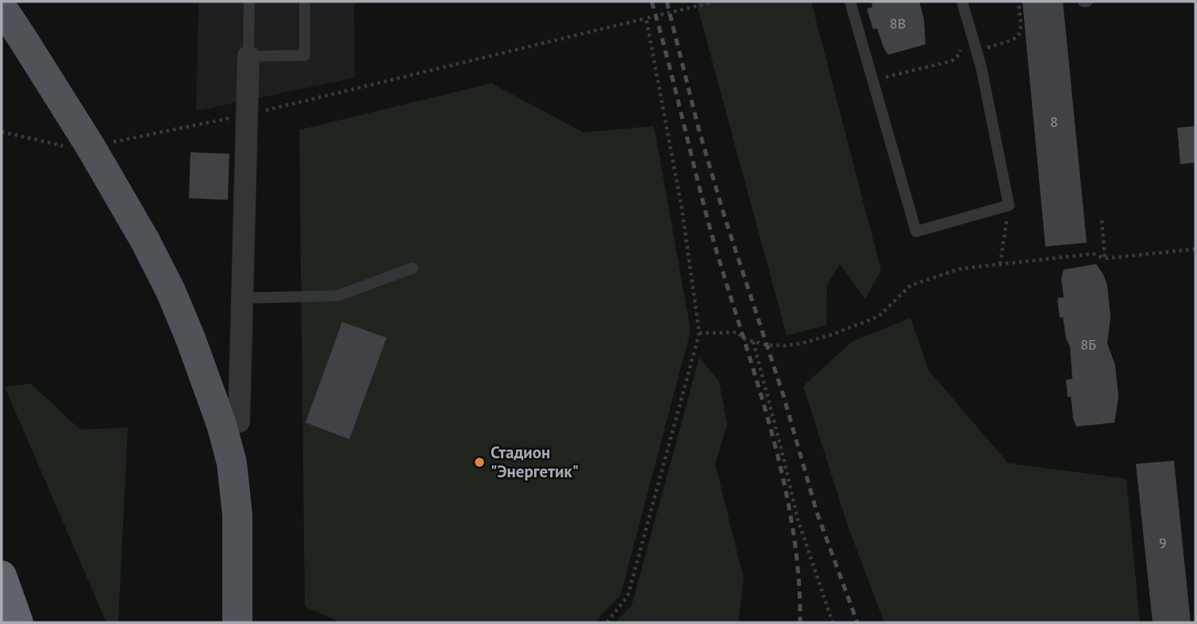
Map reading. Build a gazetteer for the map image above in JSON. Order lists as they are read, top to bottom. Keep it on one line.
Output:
{"places":["Стадион \"Энергетик\""],"house_numbers":["8В","8","8Б","9"]}
